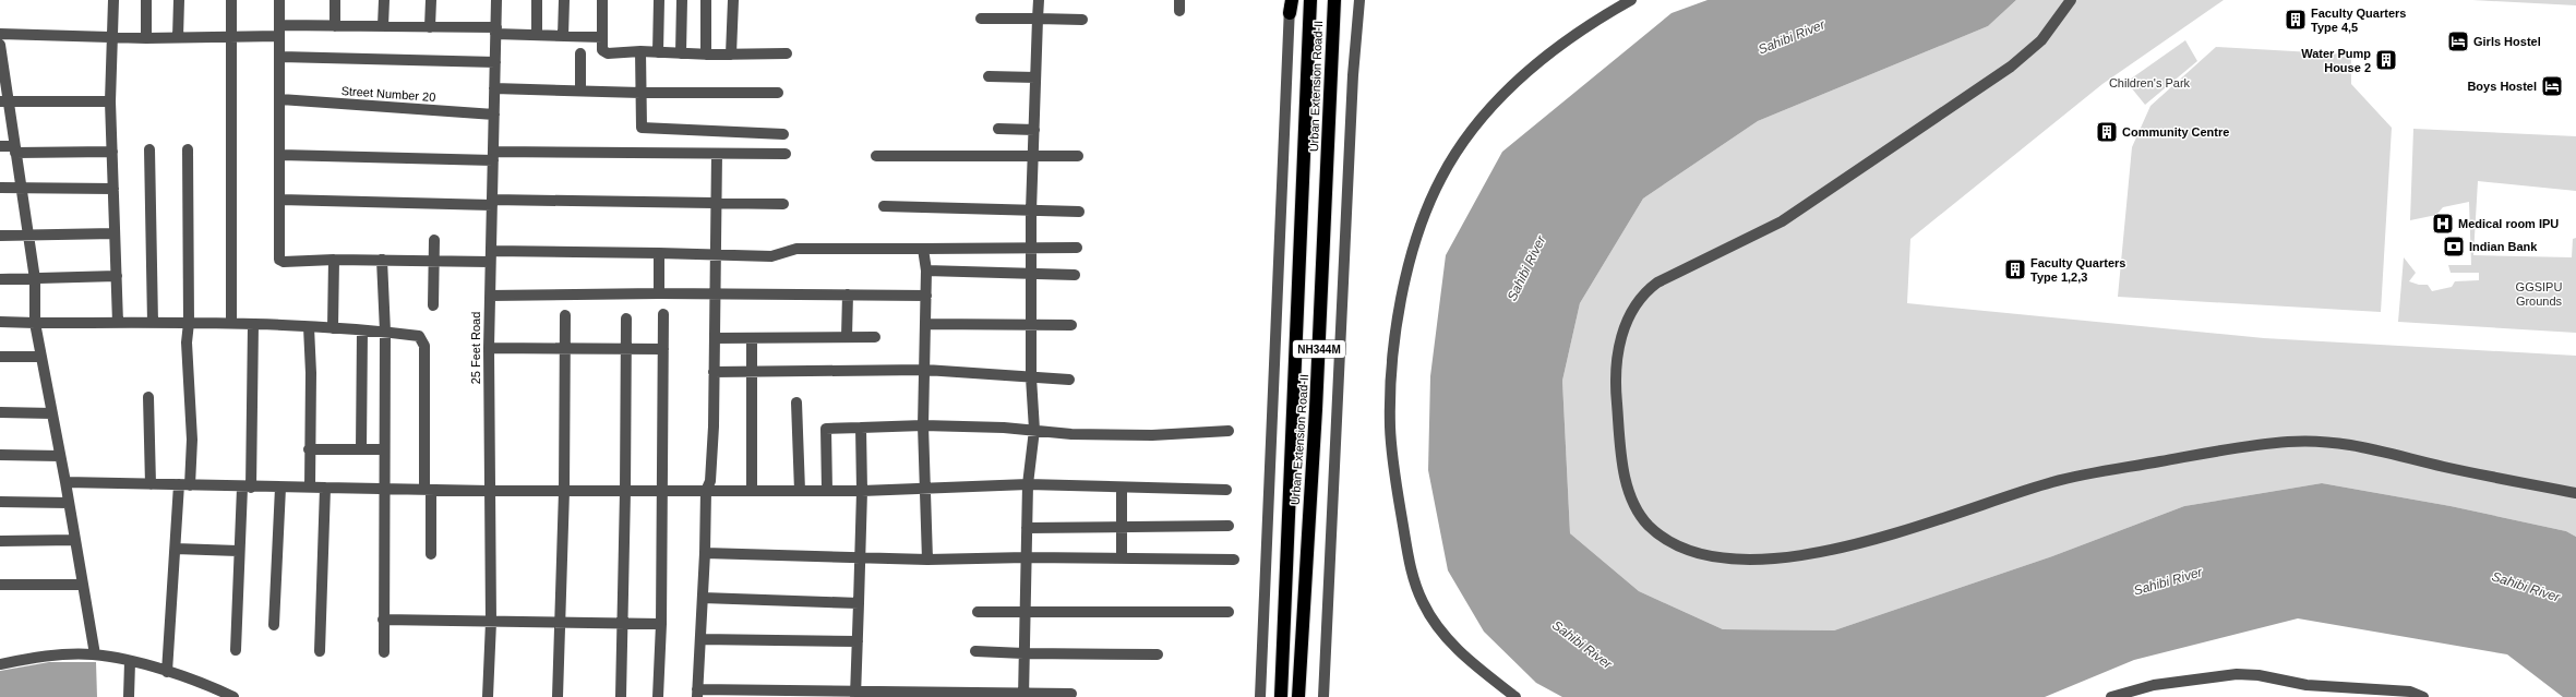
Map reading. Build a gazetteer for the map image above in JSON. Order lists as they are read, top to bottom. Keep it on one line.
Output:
{"streets":{"highway":["Urban Extension Road-II","NH344M"],"street":["Street Number 20","25 Feet Road"]},"crossings":[["Street Number 20","25 Feet Road"]],"water":["Sahibi River"],"parks":["Children's Park","GGSIPU Grounds"],"places":{"building":["Faculty Quarters Type 4,5","Water Pump House 2","Community Centre","Faculty Quarters Type 1,2,3"],"hotel":["Girls Hostel","Boys Hostel"],"hospital":["Medical room IPU"],"bank":["Indian Bank"]}}
